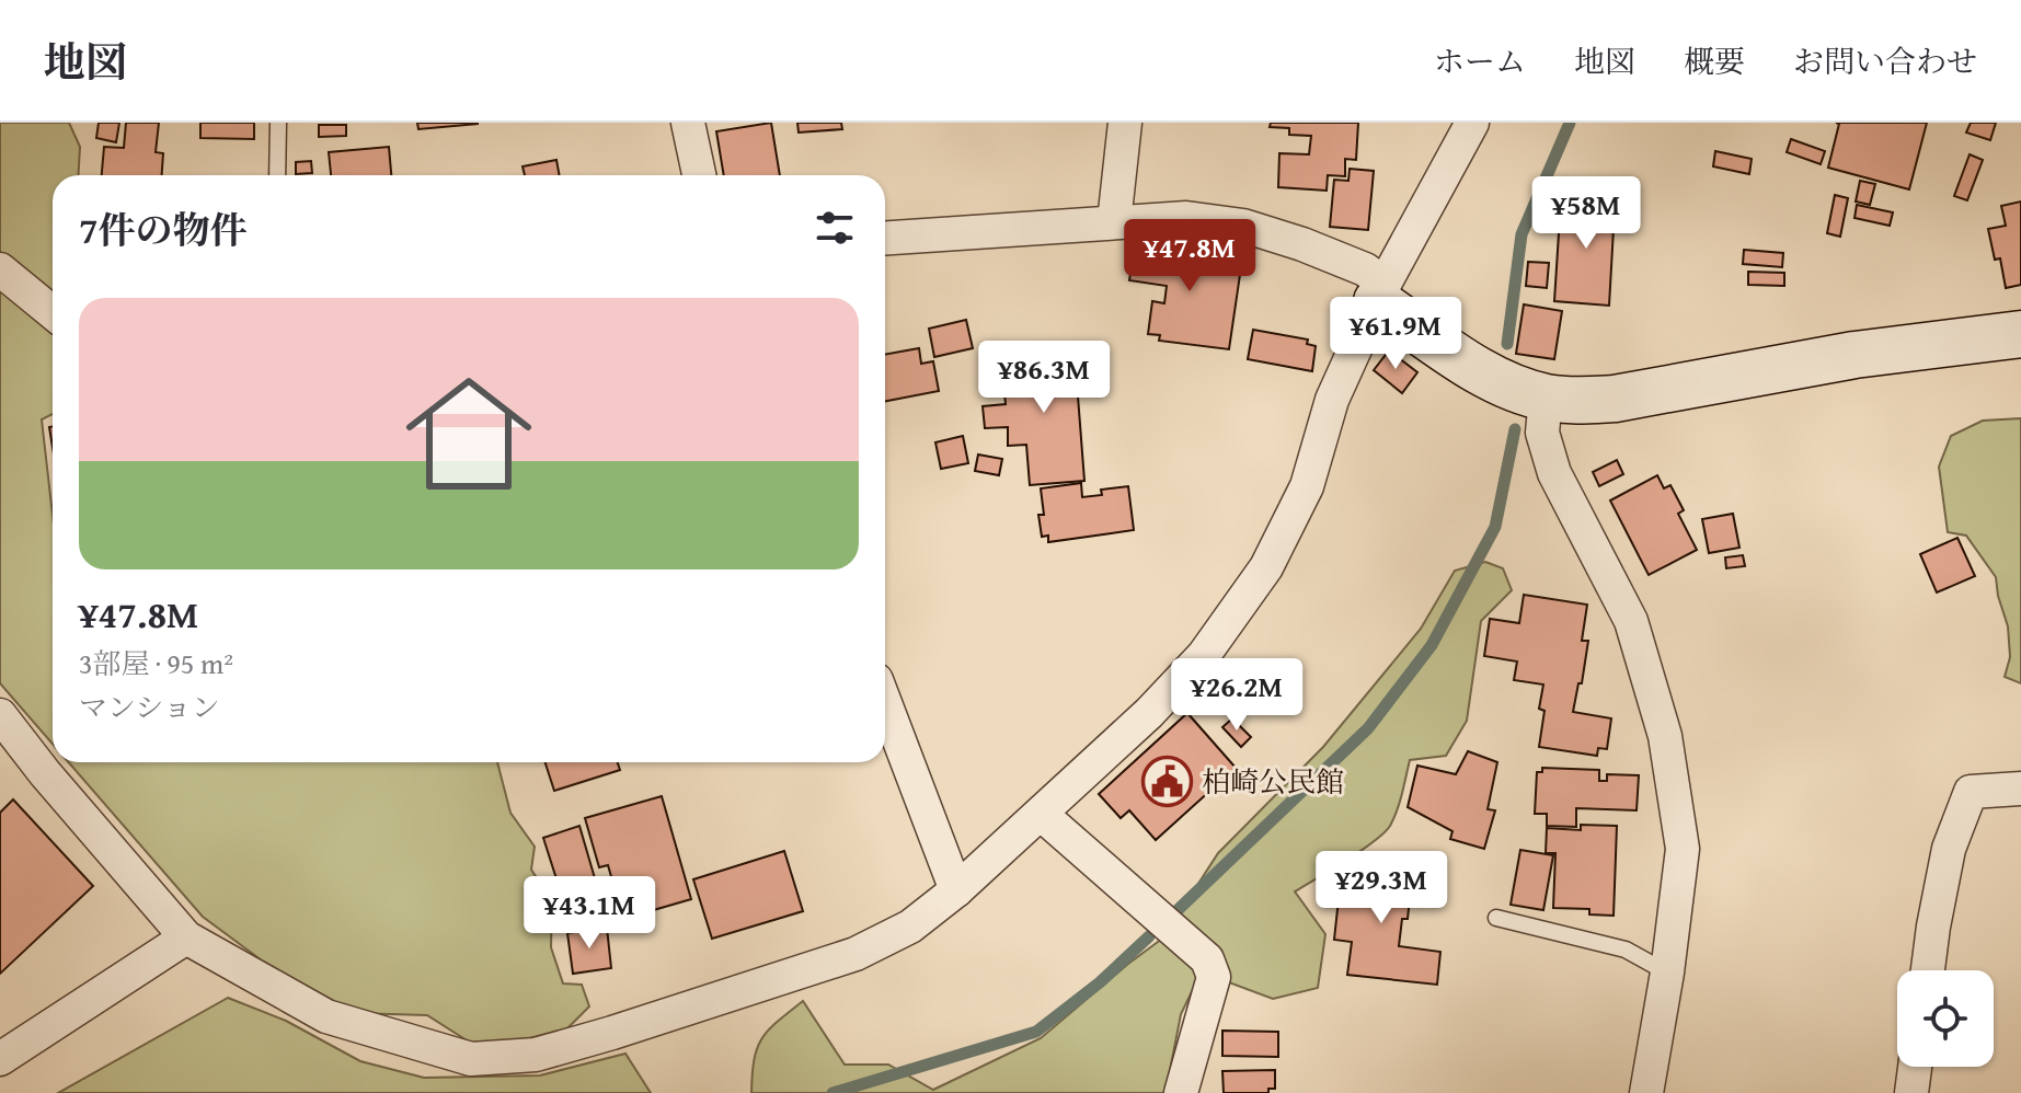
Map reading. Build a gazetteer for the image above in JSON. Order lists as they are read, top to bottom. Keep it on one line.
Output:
{"places":{"public building":["柏崎公民館"]},"page":{"header":"地図","nav":["ホーム","地図","概要","お問い合わせ"],"heading":"7件の物件","price":["¥58M","¥47.8M","¥61.9M","¥86.3M","¥26.2M","¥29.3M","¥43.1M"],"list":[{"name":"¥47.8M","note":"3部屋 · 95 m² · マンション"}]}}
